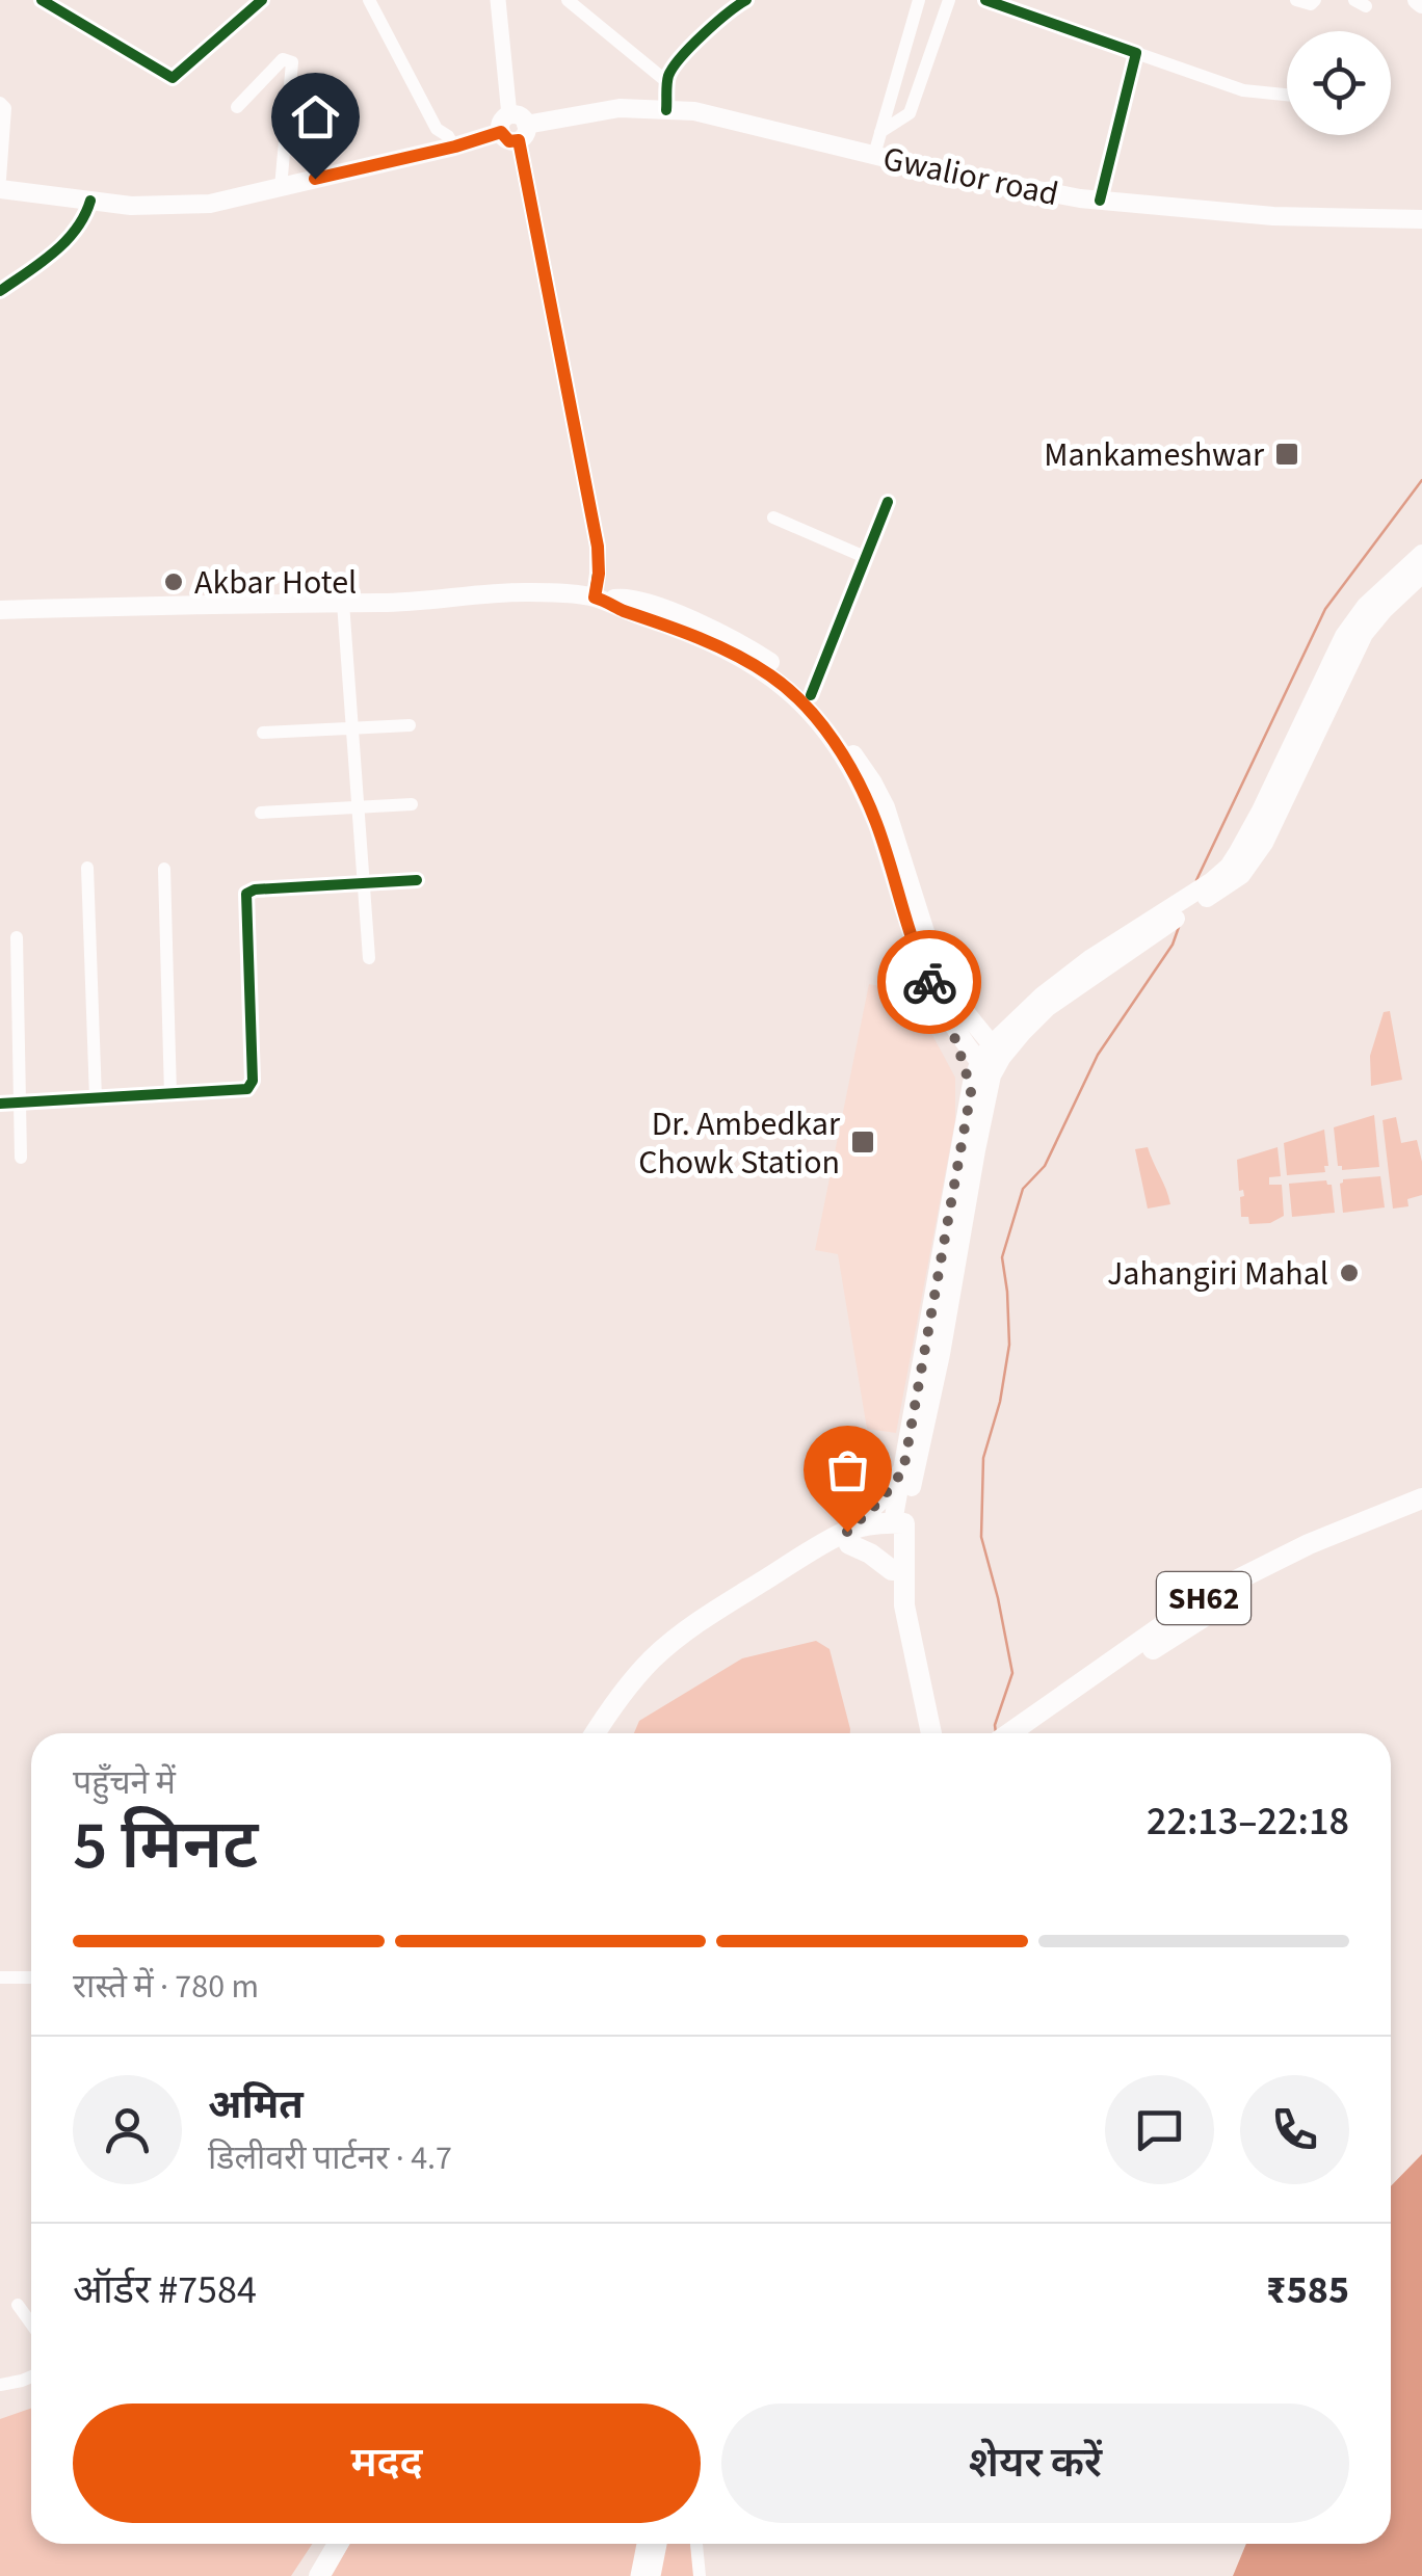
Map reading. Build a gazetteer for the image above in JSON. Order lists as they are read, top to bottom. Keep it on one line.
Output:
{"streets":{"main road":["Gwalior road","SH62"]},"places":{"transit":["Mankameshwar","Dr. Ambedkar Chowk Station"],"other":["Akbar Hotel","Jahangiri Mahal"]},"page":{"heading":["5 मिनट","पहुँचने में","22:13–22:18"],"panel":["अमित","डिलीवरी पार्टनर · 4.7","ऑर्डर #7584","₹585"],"bar":"रास्ते में · 780 m","buttons":["मदद","शेयर करें"]}}
